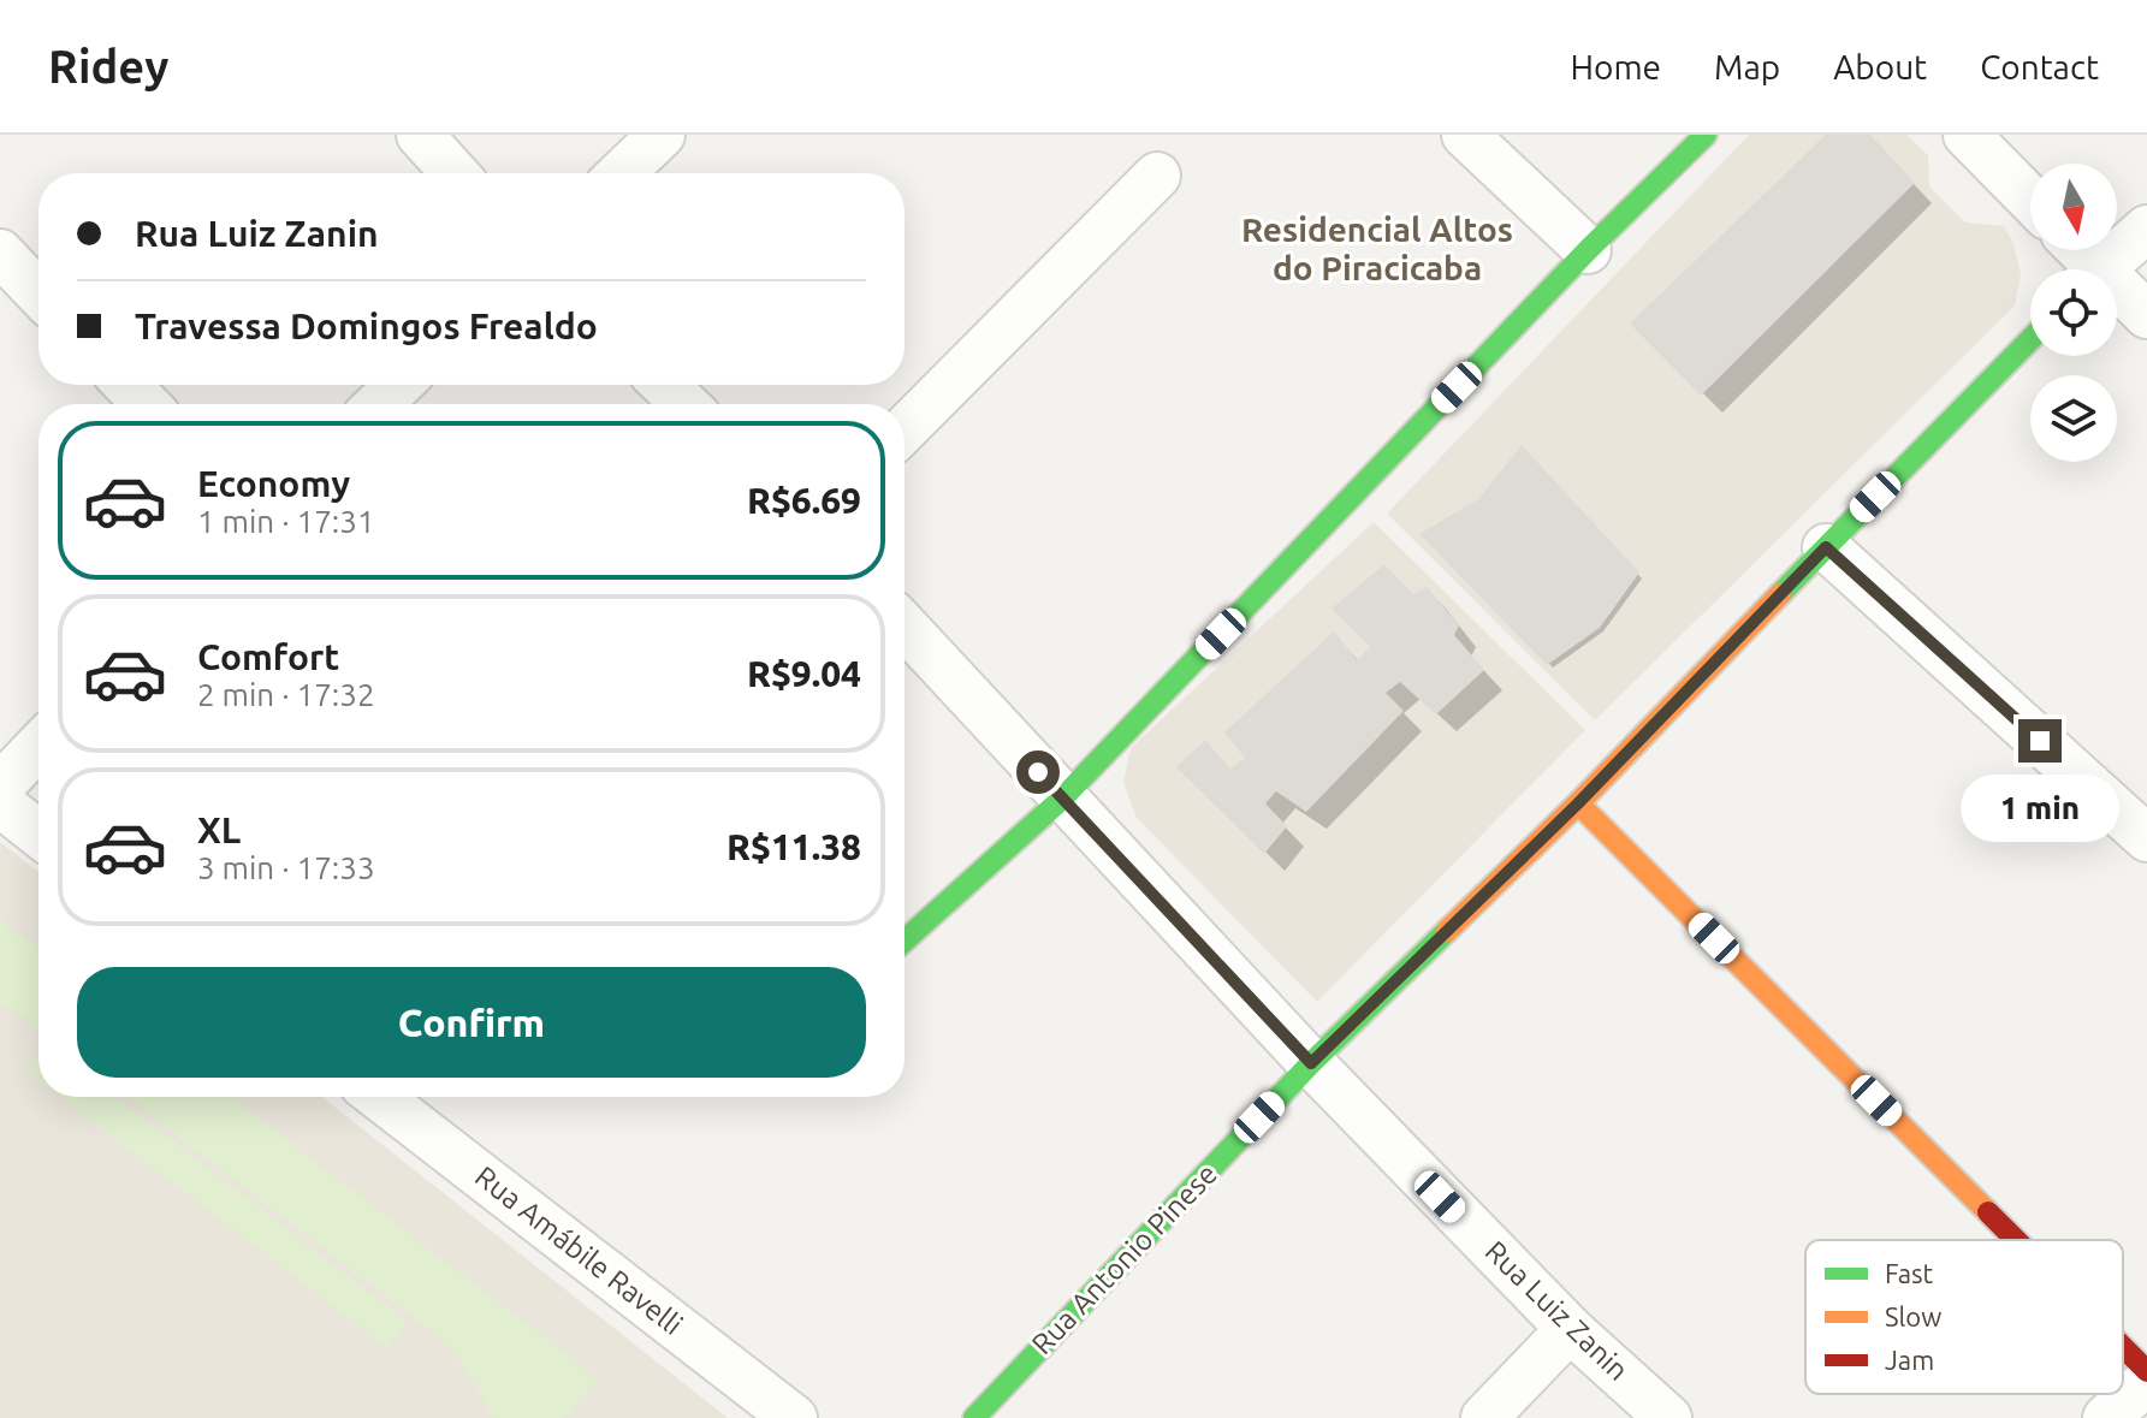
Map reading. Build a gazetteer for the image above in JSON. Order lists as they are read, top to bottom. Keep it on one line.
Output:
{"streets":{"street":["Rua Amábile Ravelli","Rua Antonio Pinese","Rua Luiz Zanin"]},"crossings":[["Rua Antonio Pinese","Rua Luiz Zanin"]],"districts":["Residencial Altos do Piracicaba"],"legend":["Fast","Slow","Jam"],"north":"bottom","page":{"header":"Ridey","nav":["Home","Map","About","Contact"],"banner":["Rua Luiz Zanin","Travessa Domingos Frealdo"],"list":[{"name":"Economy","note":"1 min · 17:31","value":"R$6.69"},{"name":"Comfort","note":"2 min · 17:32","value":"R$9.04"},{"name":"XL","note":"3 min · 17:33","value":"R$11.38"}],"bubble":"1 min","buttons":"Confirm"}}
